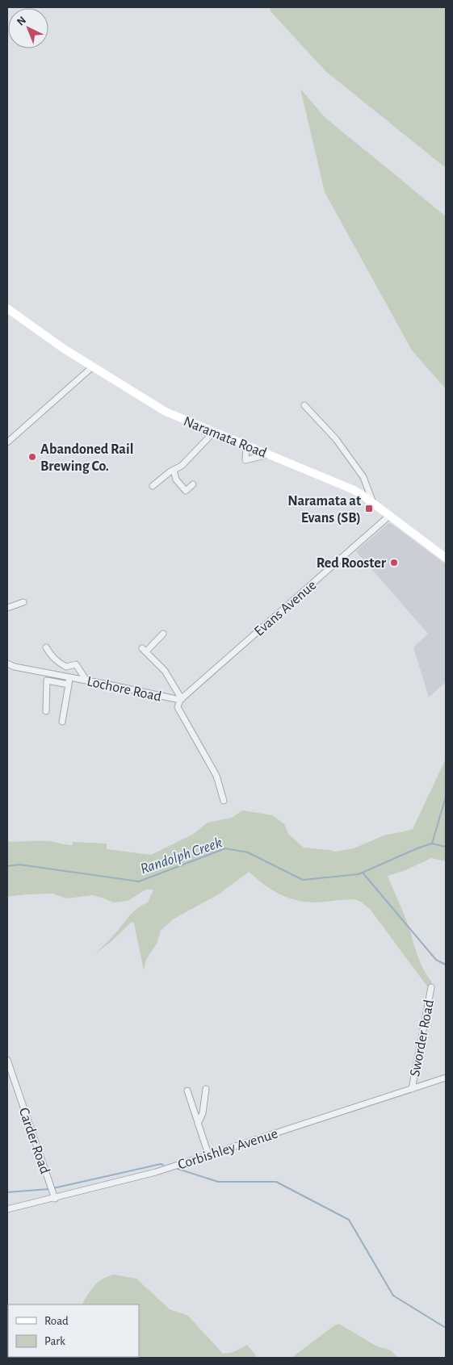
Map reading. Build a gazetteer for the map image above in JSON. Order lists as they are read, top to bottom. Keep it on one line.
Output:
{"streets":{"main road":["Naramata Road"],"street":["Evans Avenue","Lochore Road","Sworder Road","Carder Road","Corbishley Avenue"]},"crossings":[["Naramata Road","Evans Avenue"],["Evans Avenue","Lochore Road"],["Sworder Road","Corbishley Avenue"],["Carder Road","Corbishley Avenue"]],"water":["Randolph Creek"],"places":{"other":["Abandoned Rail Brewing Co.","Red Rooster"],"transit":["Naramata at Evans (SB)"]},"legend":["Road","Park"],"north":"top left"}
